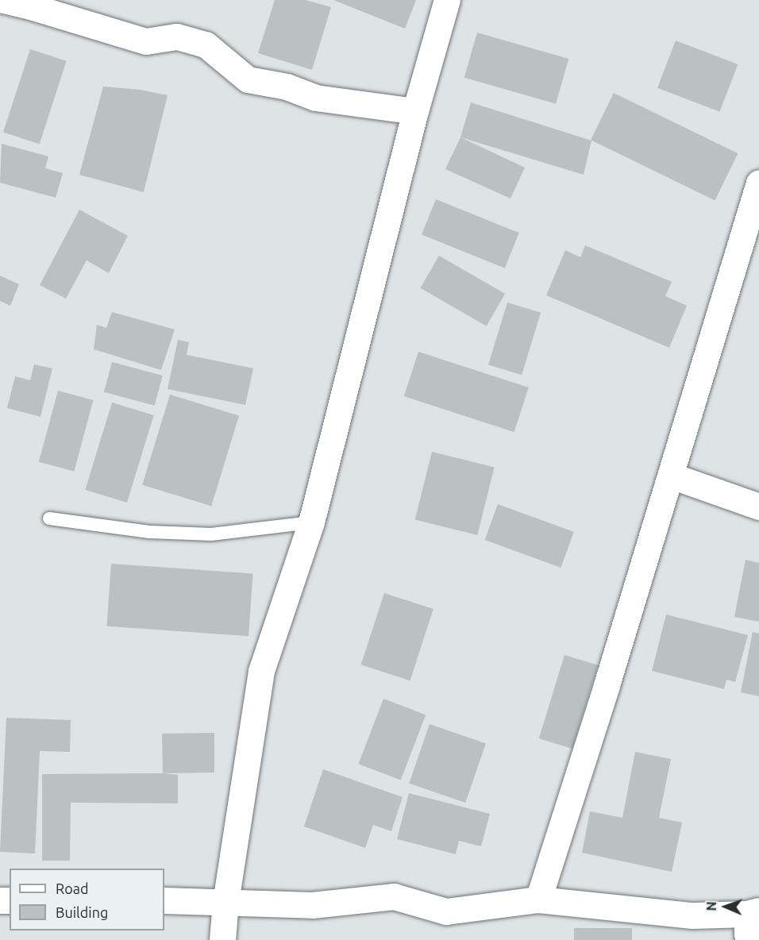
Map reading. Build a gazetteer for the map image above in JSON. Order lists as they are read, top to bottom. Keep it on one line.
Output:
{"legend":["Road","Building"],"north":"left"}
